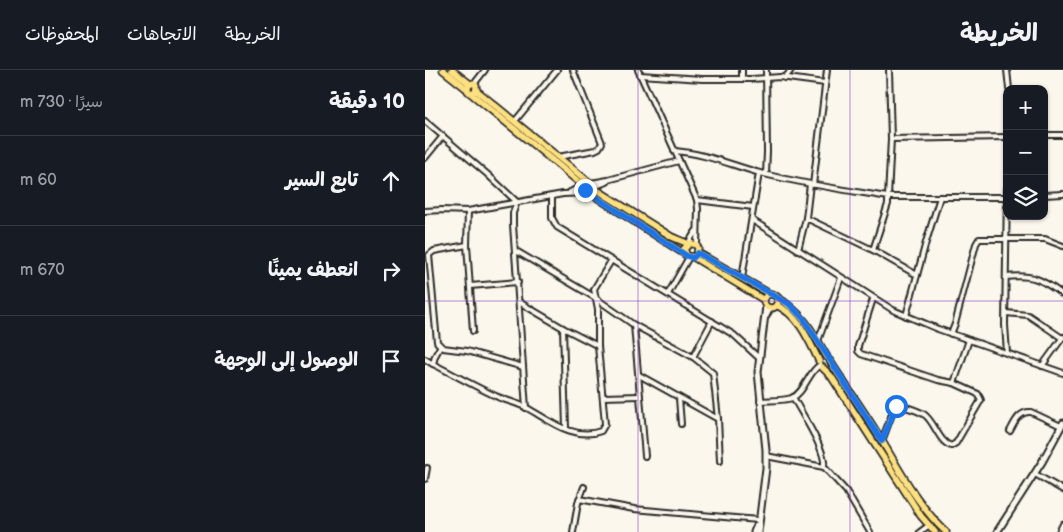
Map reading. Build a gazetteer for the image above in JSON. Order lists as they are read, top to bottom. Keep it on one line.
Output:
{"page":{"header":"الخريطة","nav":["الخريطة","الاتجاهات","المحفوظات"],"heading":["10 دقيقة","سيرًا · 730 m"],"map_buttons":["+","−"],"list":[["تابع السير","60 m"],["انعطف يمينًا","670 m"],"الوصول إلى الوجهة"]}}
